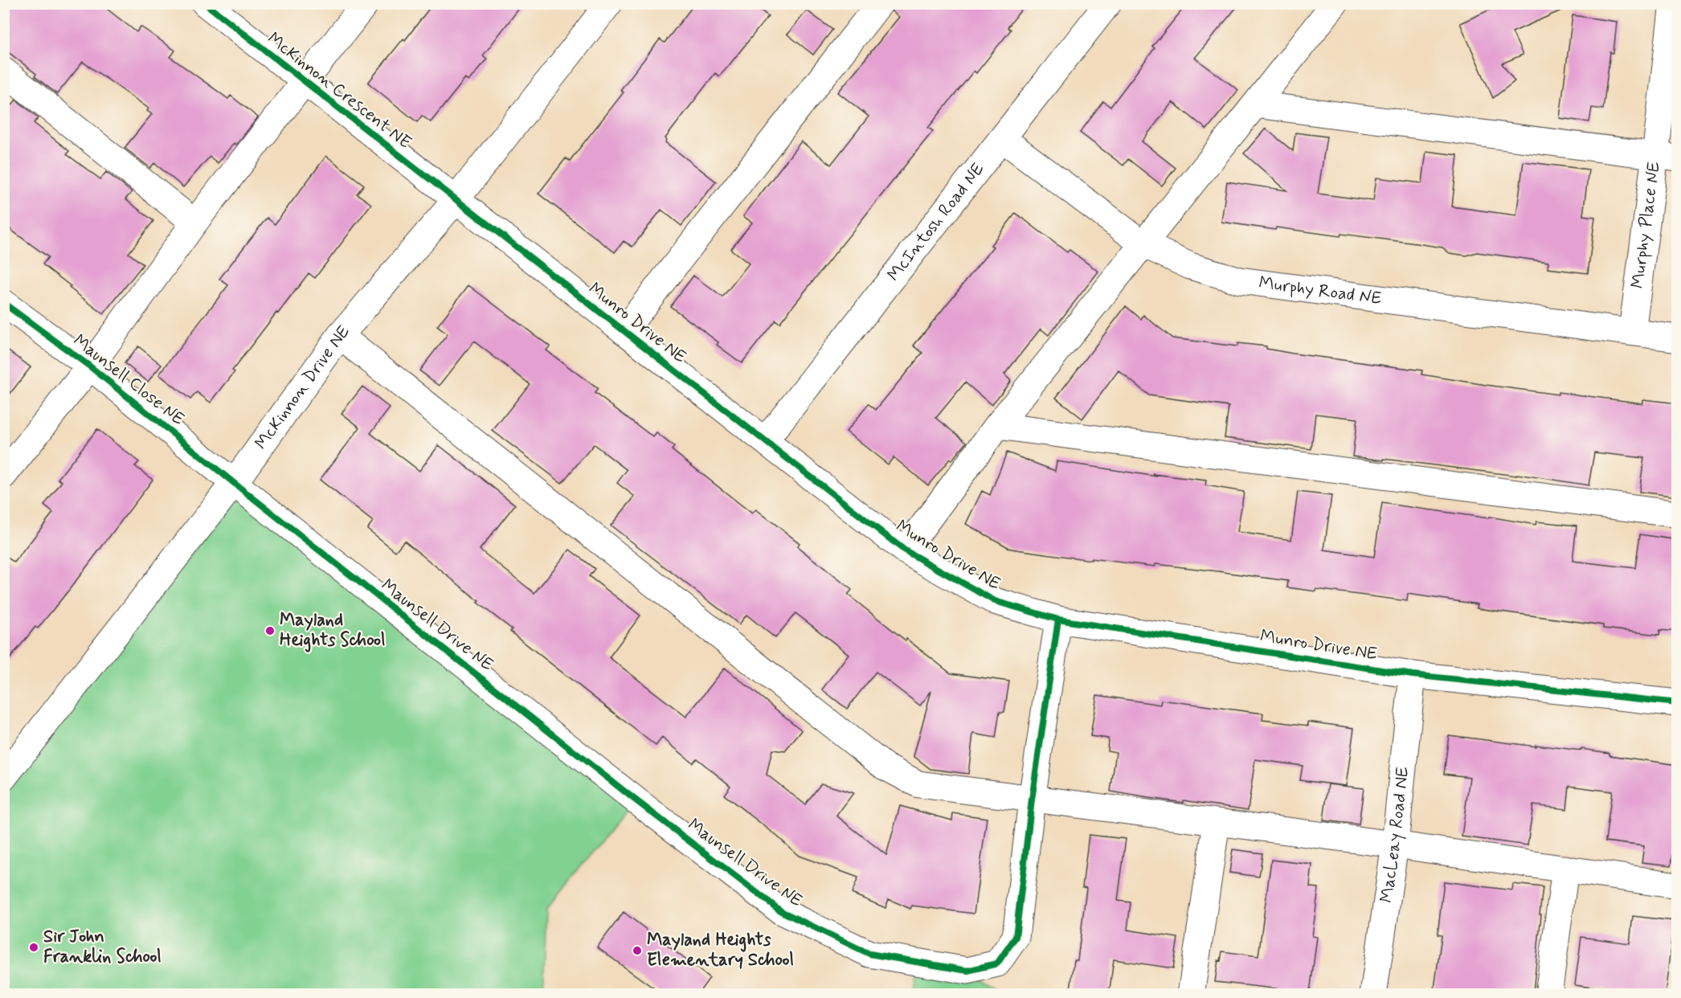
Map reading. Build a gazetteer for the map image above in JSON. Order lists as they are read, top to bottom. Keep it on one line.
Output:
{"streets":{"street":["McKinnon Crescent NE","McIntosh Road NE","Murphy Place NE","Murphy Road NE","Munro Drive NE","Maunsell Close NE","McKinnon Drive NE","Maunsell Drive NE","MacLeay Road NE"]},"crossings":[["McKinnon Crescent NE","Munro Drive NE"],["McKinnon Crescent NE","McKinnon Drive NE"],["McIntosh Road NE","Murphy Road NE"],["McIntosh Road NE","Munro Drive NE"],["Murphy Place NE","Murphy Road NE"],["Munro Drive NE","McKinnon Drive NE"],["Munro Drive NE","Maunsell Drive NE"],["Munro Drive NE","MacLeay Road NE"],["Maunsell Close NE","McKinnon Drive NE"],["Maunsell Close NE","Maunsell Drive NE"],["McKinnon Drive NE","Maunsell Drive NE"]],"places":["Mayland Heights School","Sir John Franklin School","Mayland Heights Elementary School"]}
